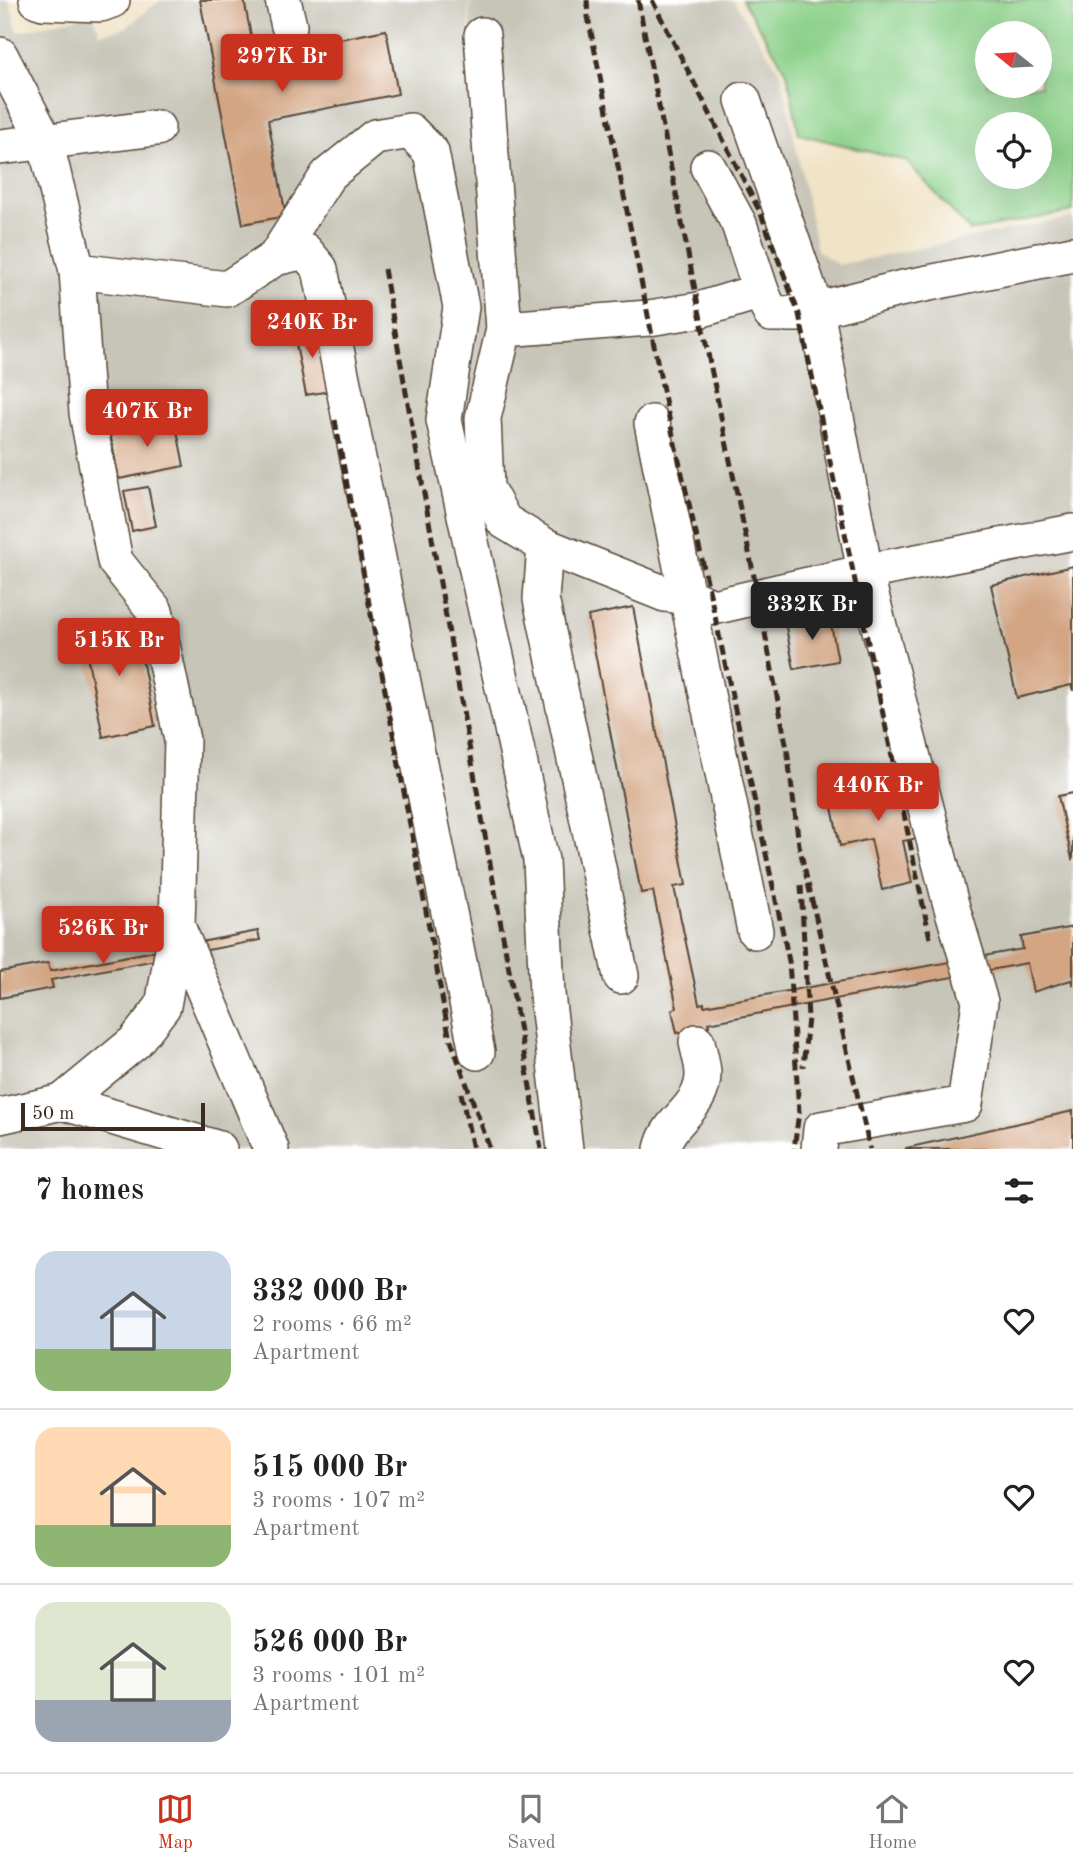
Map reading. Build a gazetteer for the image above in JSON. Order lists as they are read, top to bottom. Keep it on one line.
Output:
{"scale_bar":"50 m","north":"left","page":{"price":["297K Br","240K Br","407K Br","332K Br","515K Br","440K Br","526K Br"],"scale":"50 m","heading":"7 homes","list":[{"name":"332 000 Br","note":"2 rooms · 66 m² · Apartment"},{"name":"515 000 Br","note":"3 rooms · 107 m² · Apartment"},{"name":"526 000 Br","note":"3 rooms · 101 m² · Apartment"}],"tabs":["Map","Saved","Home"]}}
